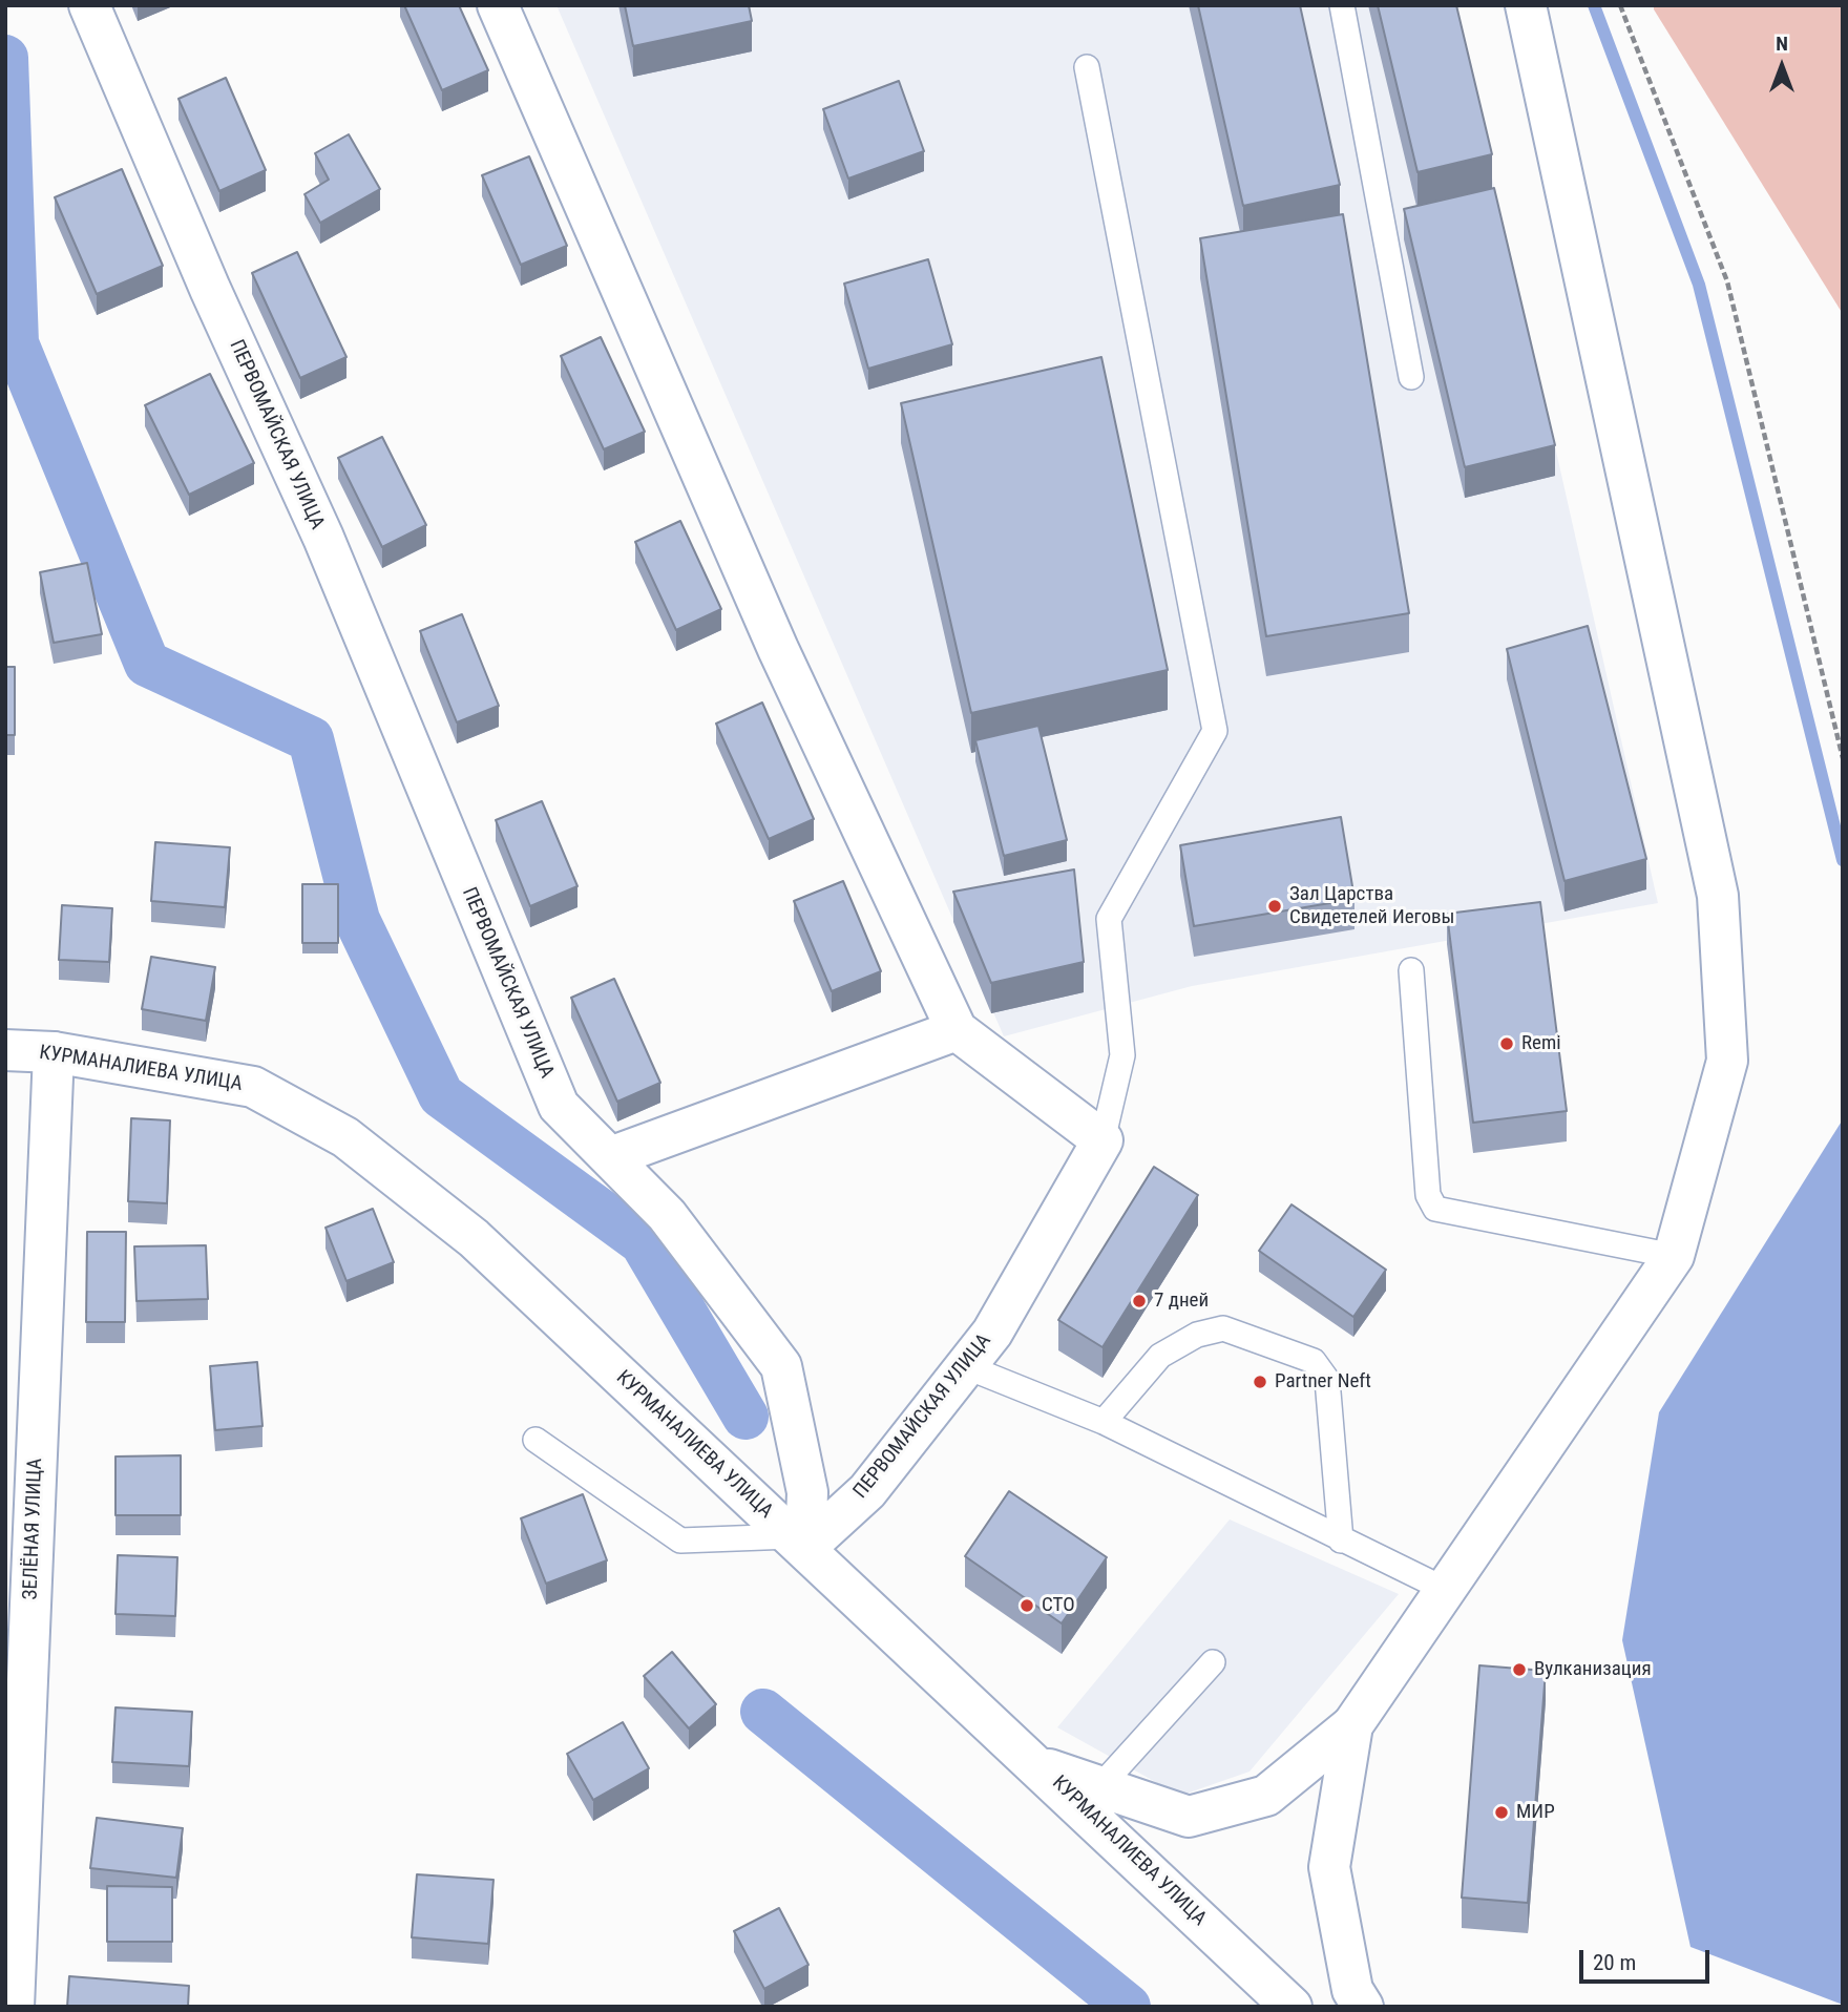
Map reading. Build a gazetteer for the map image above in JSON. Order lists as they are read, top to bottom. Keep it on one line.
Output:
{"streets":{"street":["ПЕРВОМАЙСКАЯ УЛИЦА","КУРМАНАЛИЕВА УЛИЦА","ЗЕЛЁНАЯ УЛИЦА"]},"crossings":[["ПЕРВОМАЙСКАЯ УЛИЦА","КУРМАНАЛИЕВА УЛИЦА"],["КУРМАНАЛИЕВА УЛИЦА","ЗЕЛЁНАЯ УЛИЦА"]],"places":["Зал Царства Свидетелей Иеговы","Remi","7 дней","Partner Neft","СТО","Вулканизация","МИР"],"scale_bar":"20 m","north":"top"}
